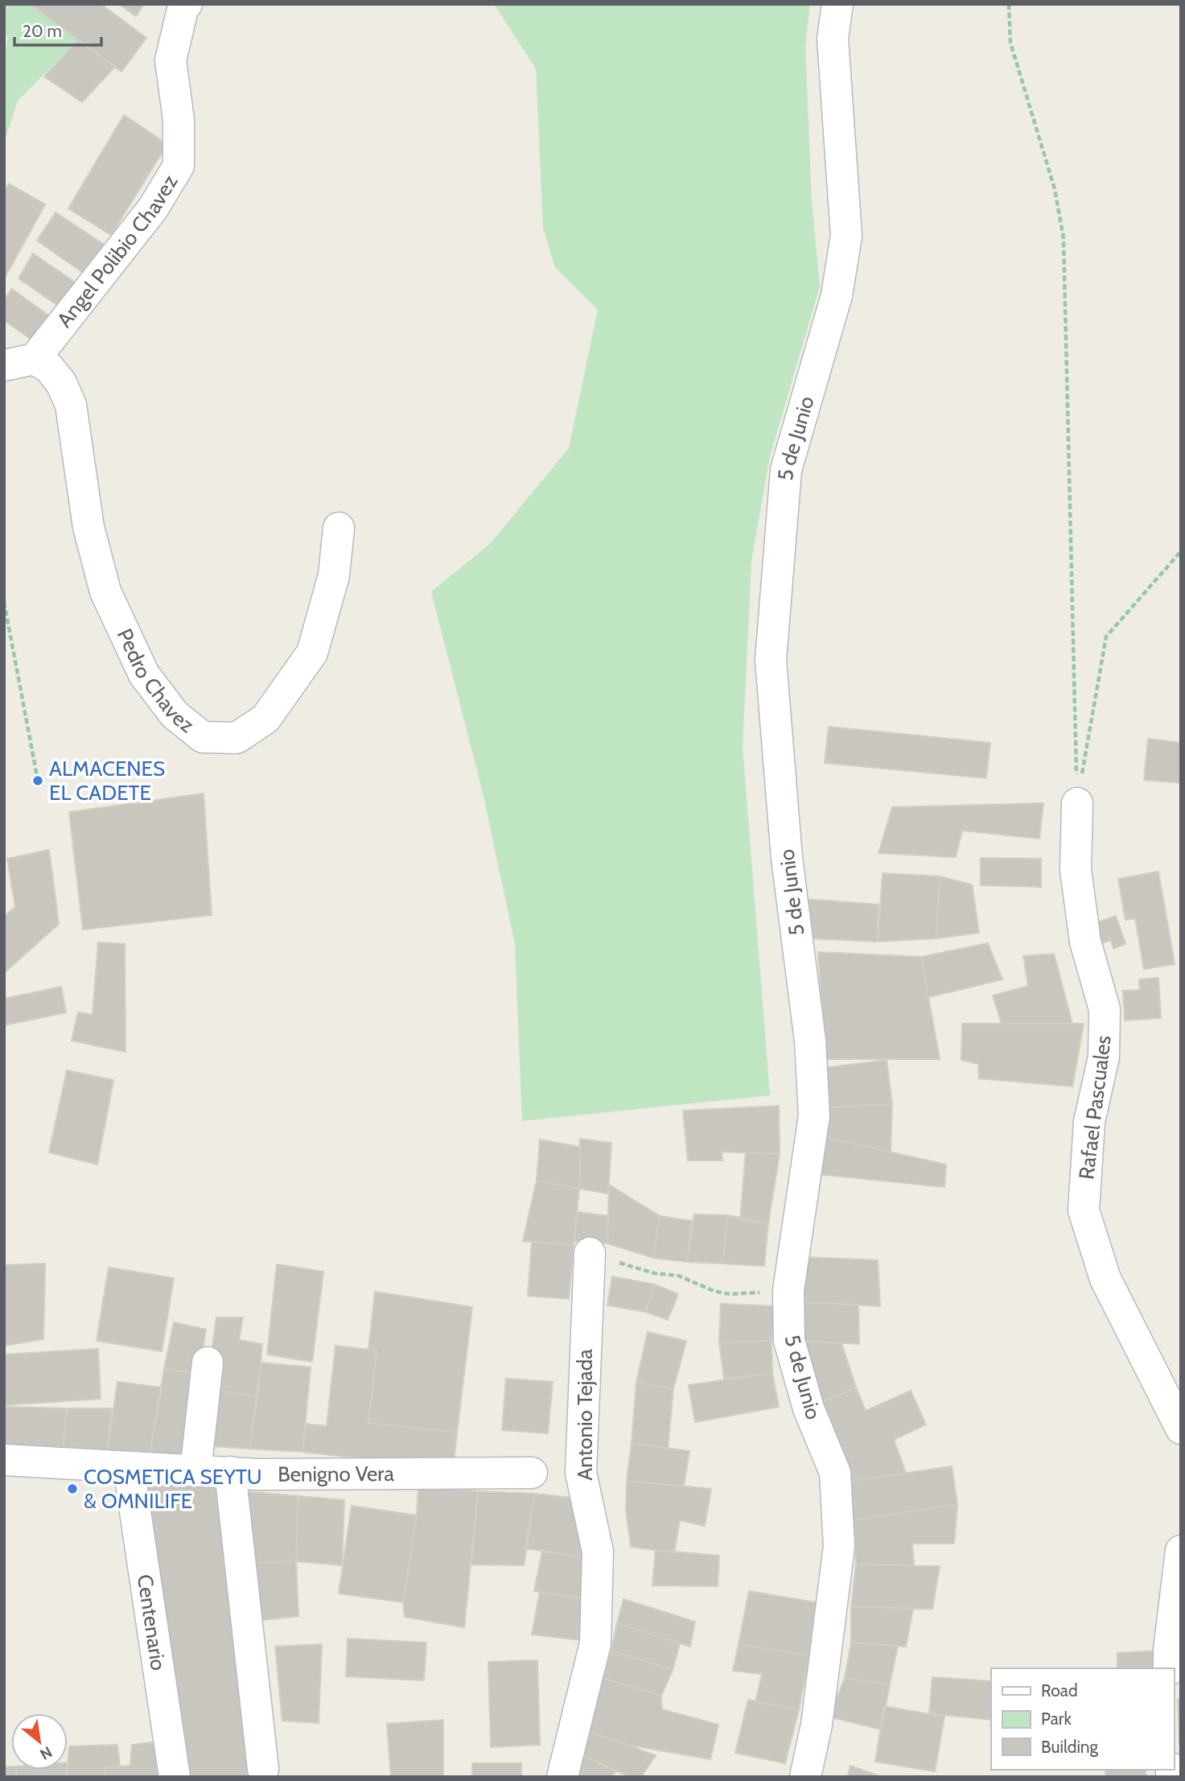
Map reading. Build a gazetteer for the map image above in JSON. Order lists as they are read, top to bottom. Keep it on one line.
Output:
{"streets":{"street":["Angel Polibio Chavez","5 de Junio","Pedro Chavez","Rafael Pascuales","Antonio Tejada","Benigno Vera","Centenario"]},"crossings":[["Angel Polibio Chavez","Pedro Chavez"],["Benigno Vera","Centenario"]],"places":["ALMACENES EL CADETE","COSMETICA SEYTU & OMNILIFE"],"legend":["Road","Park","Building"],"scale_bar":"20 m","north":"bottom right"}
